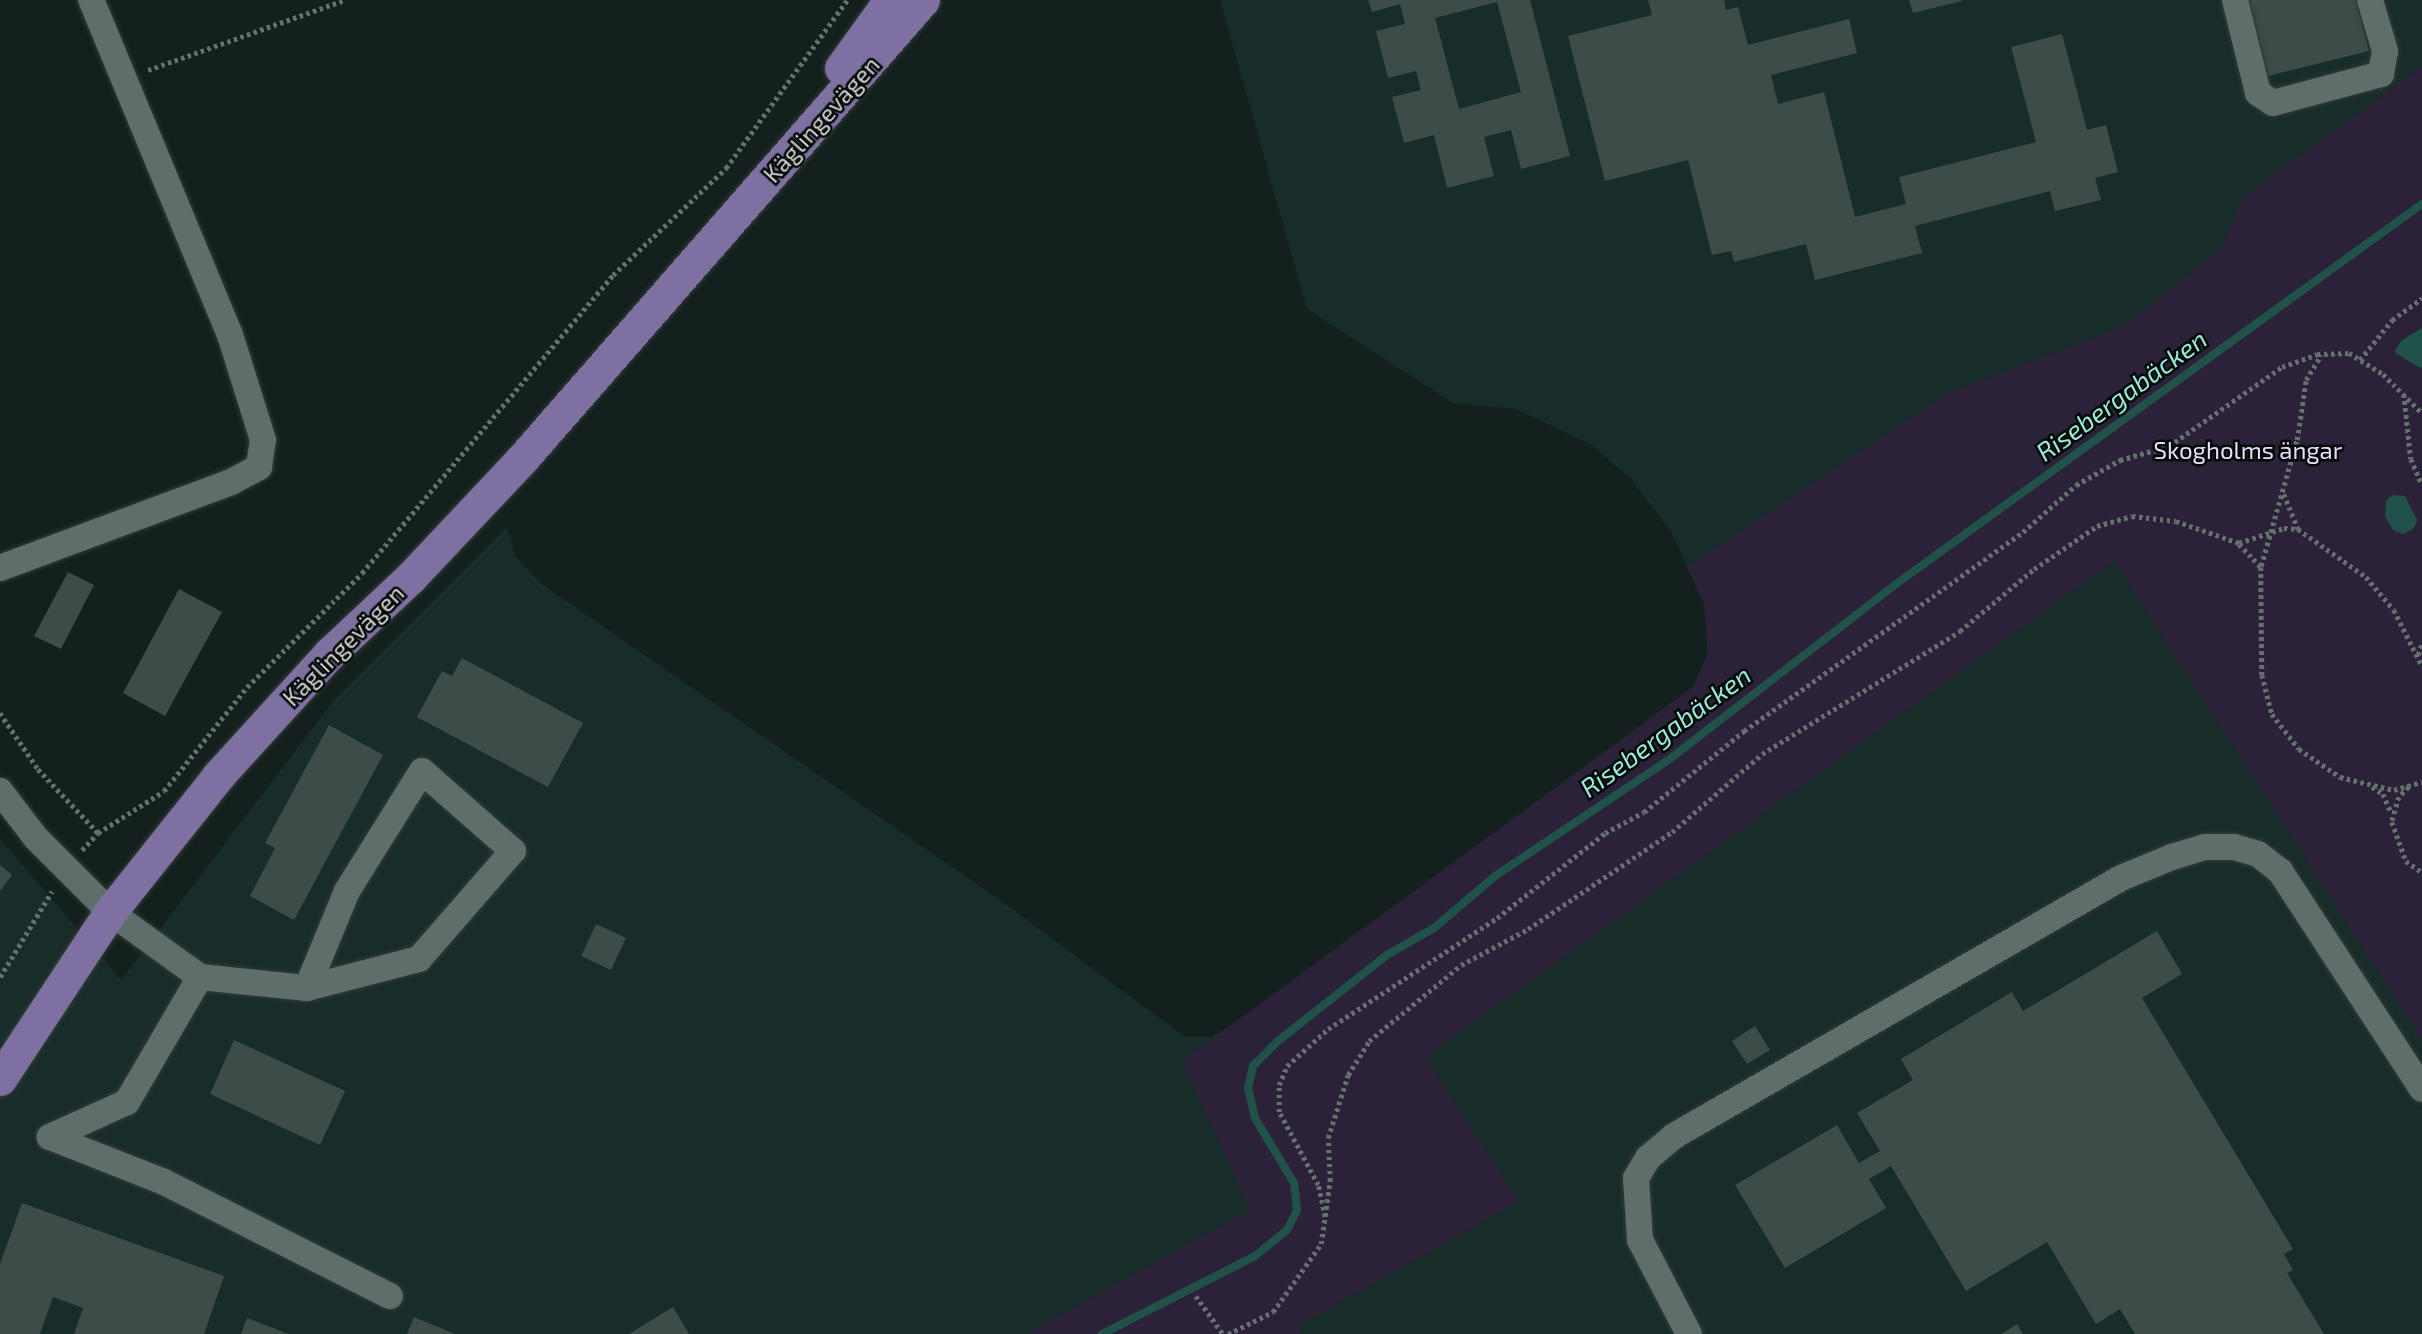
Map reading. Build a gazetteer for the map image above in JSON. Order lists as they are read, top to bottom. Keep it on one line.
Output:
{"streets":{"main road":["Käglingevägen"]},"water":["Risebergabäcken"],"parks":["Skogholms ängar"]}
